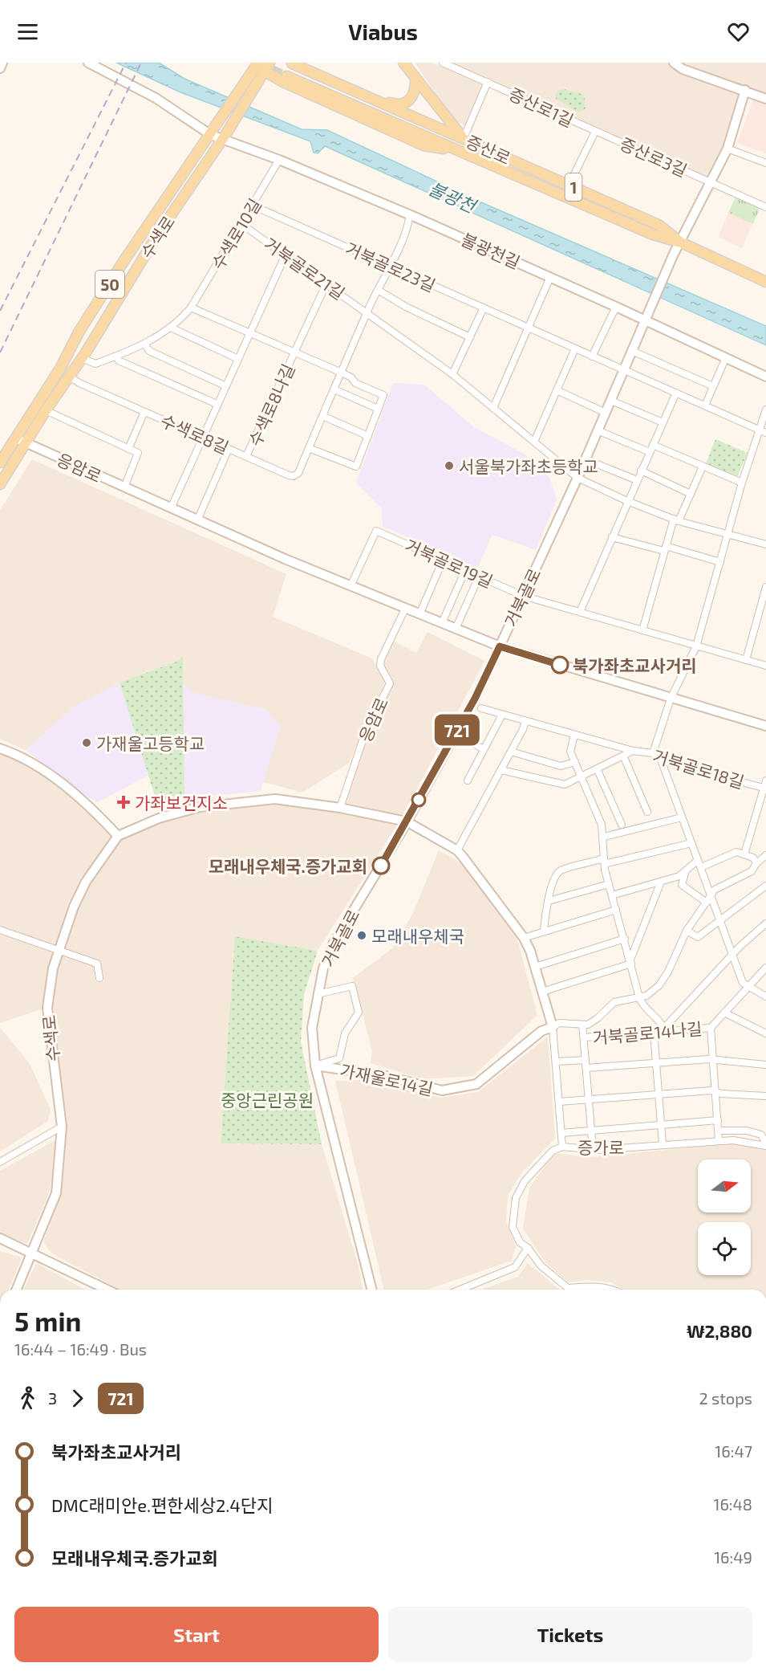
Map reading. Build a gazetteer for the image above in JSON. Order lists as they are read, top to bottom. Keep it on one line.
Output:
{"streets":{"main road":["증산로","1","수색로","50"],"street":["증산로1길","증산로3길","수색로10길","불광천길","거북골로23길","거북골로21길","수색로8나길","수색로8길","응암로","거북골로19길","거북골로","거북골로18길","거북골로14나길","가재울로14길","증가로"]},"crossings":[["증산로1길","증산로"],["증산로1길","증산로3길"],["증산로","거북골로"],["수색로10길","수색로"],["수색로10길","불광천길"],["수색로10길","거북골로23길"],["수색로10길","거북골로21길"],["수색로","불광천길"],["수색로","수색로8길"],["수색로","응암로"],["불광천길","거북골로"],["거북골로23길","거북골로"],["거북골로21길","수색로8나길"],["거북골로21길","수색로8길"],["거북골로21길","거북골로"],["수색로8나길","수색로8길"],["응암로","거북골로19길"],["응암로","거북골로"],["거북골로19길","거북골로"],["거북골로","가재울로14길"]],"water":["불광천"],"parks":["중앙근린공원"],"places":{"other":["서울북가좌초등학교","북가좌초교사거리","가재울고등학교","모래내우체국.증가교회","모래내우체국"],"health":["가좌보건지소"]},"lines":["bus line 721"],"north":"right","page":{"header":"Viabus","on_map":"721","heading":["5 min","16:44 – 16:49 · Bus","₩2,880"],"legs":["3","721","2 stops"],"list":[{"name":"북가좌초교사거리","value":"16:47"},{"name":"DMC래미안e.편한세상2.4단지","value":"16:48"},{"name":"모래내우체국.증가교회","value":"16:49"}],"buttons":["Start","Tickets"]}}
